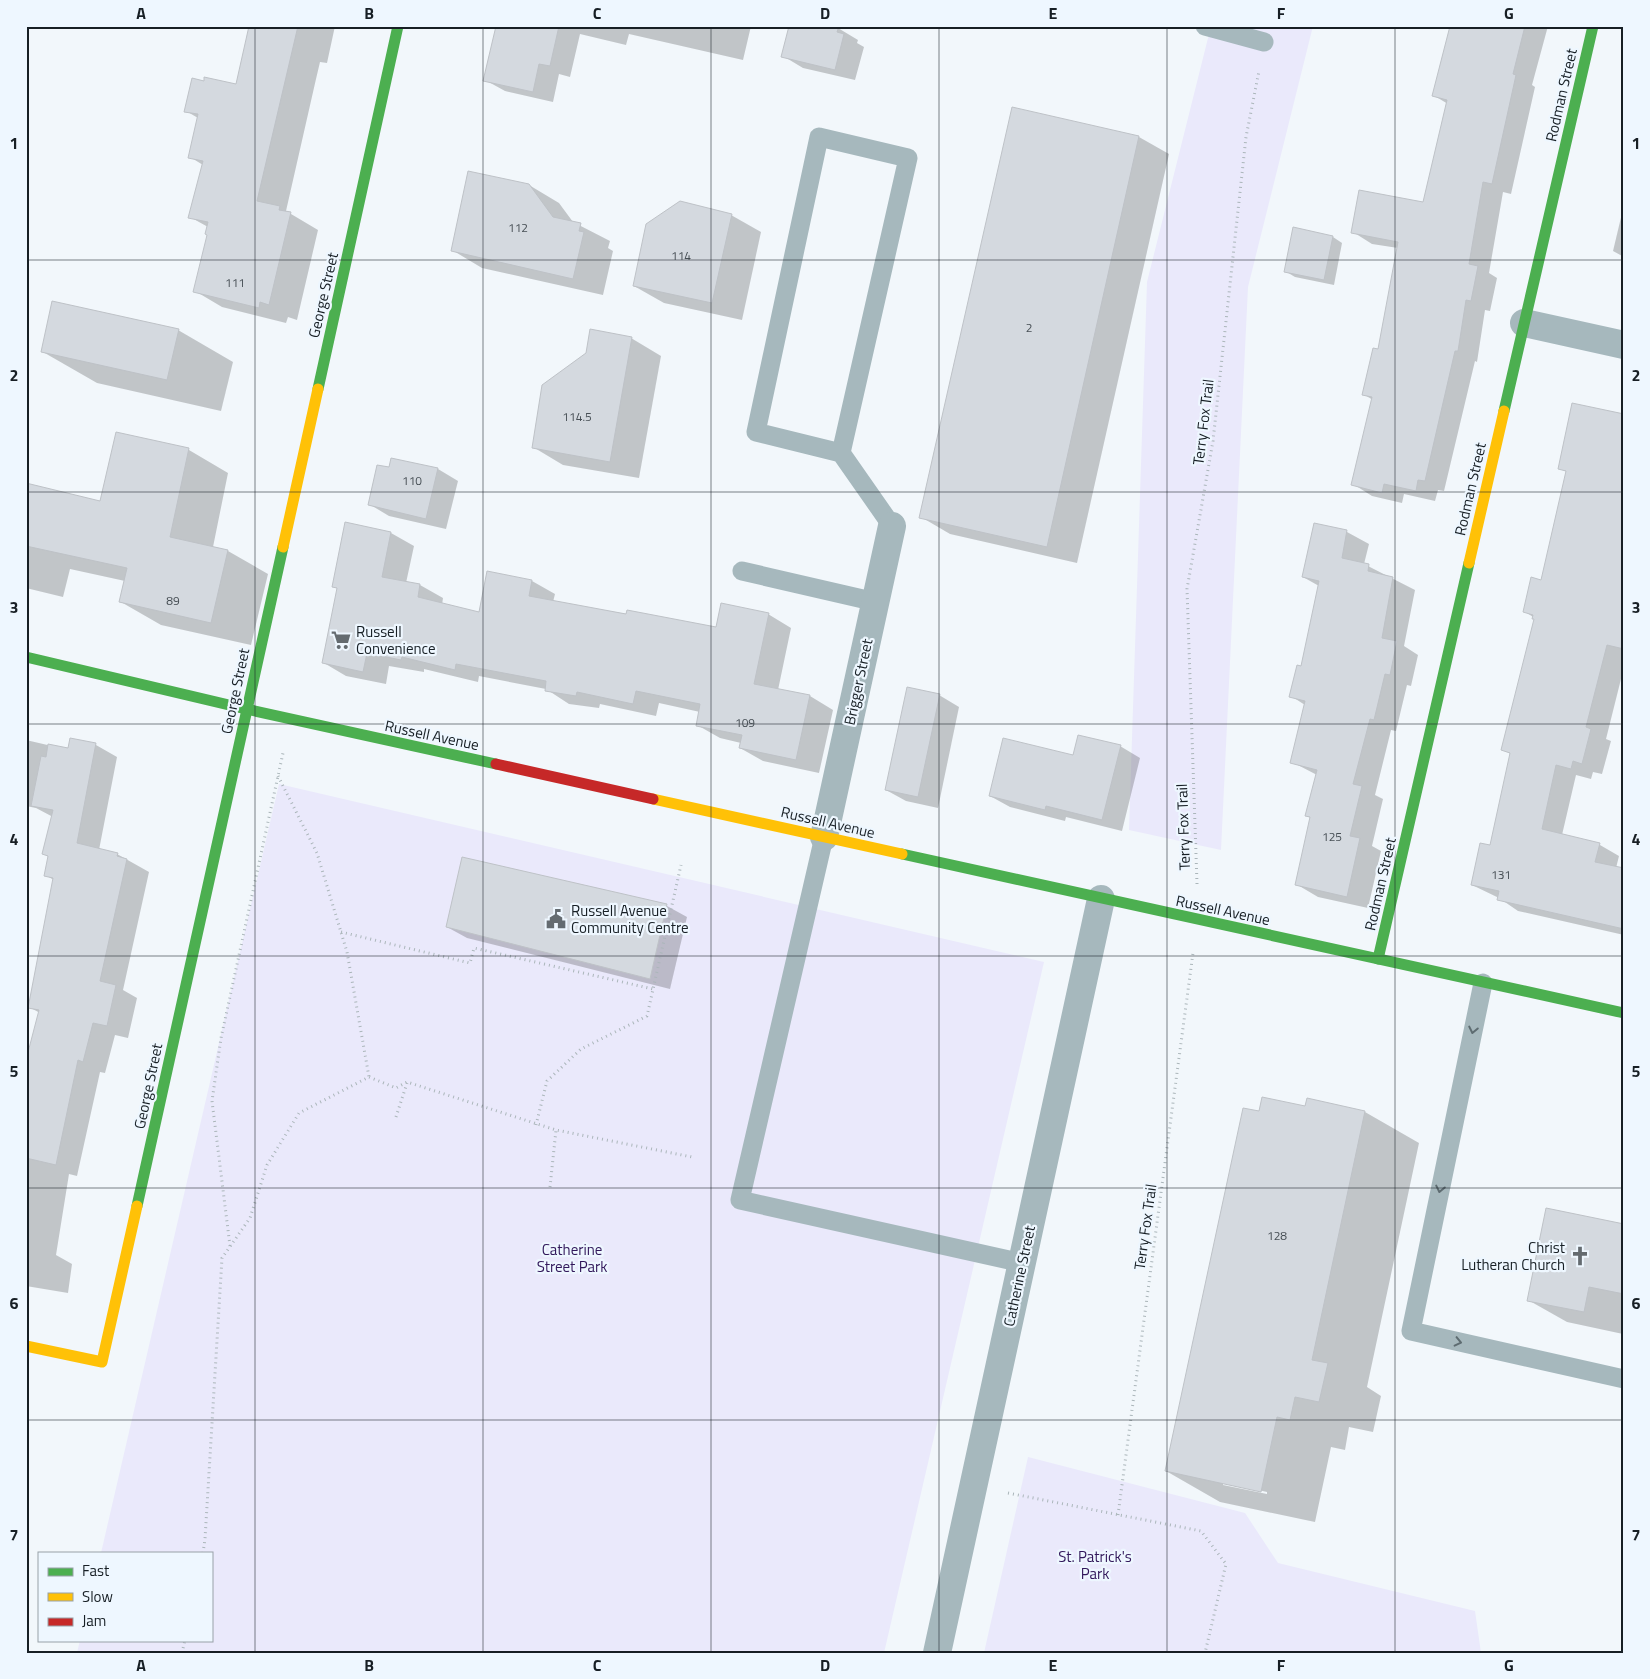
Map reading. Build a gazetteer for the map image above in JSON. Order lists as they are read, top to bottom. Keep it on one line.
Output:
{"streets":{"street":["Rodman Street","George Street","Brigger Street","Russell Avenue","Catherine Street"],"path":["Terry Fox Trail"]},"crossings":[["Rodman Street","Russell Avenue"],["George Street","Russell Avenue"],["Terry Fox Trail","Russell Avenue"],["Brigger Street","Russell Avenue"],["Russell Avenue","Catherine Street"]],"parks":["Catherine Street Park","St. Patrick's Park"],"places":{"supermarket":["Russell Convenience"],"public building":["Russell Avenue Community Centre"],"church":["Christ Lutheran Church"]},"house_numbers":["112","114","111","2","114.5","110","89","109","125","131","128"],"legend":["Fast","Slow","Jam"],"grid":{"columns":["A","B","C","D","E","F","G"],"rows":["1","2","3","4","5","6","7"]}}
